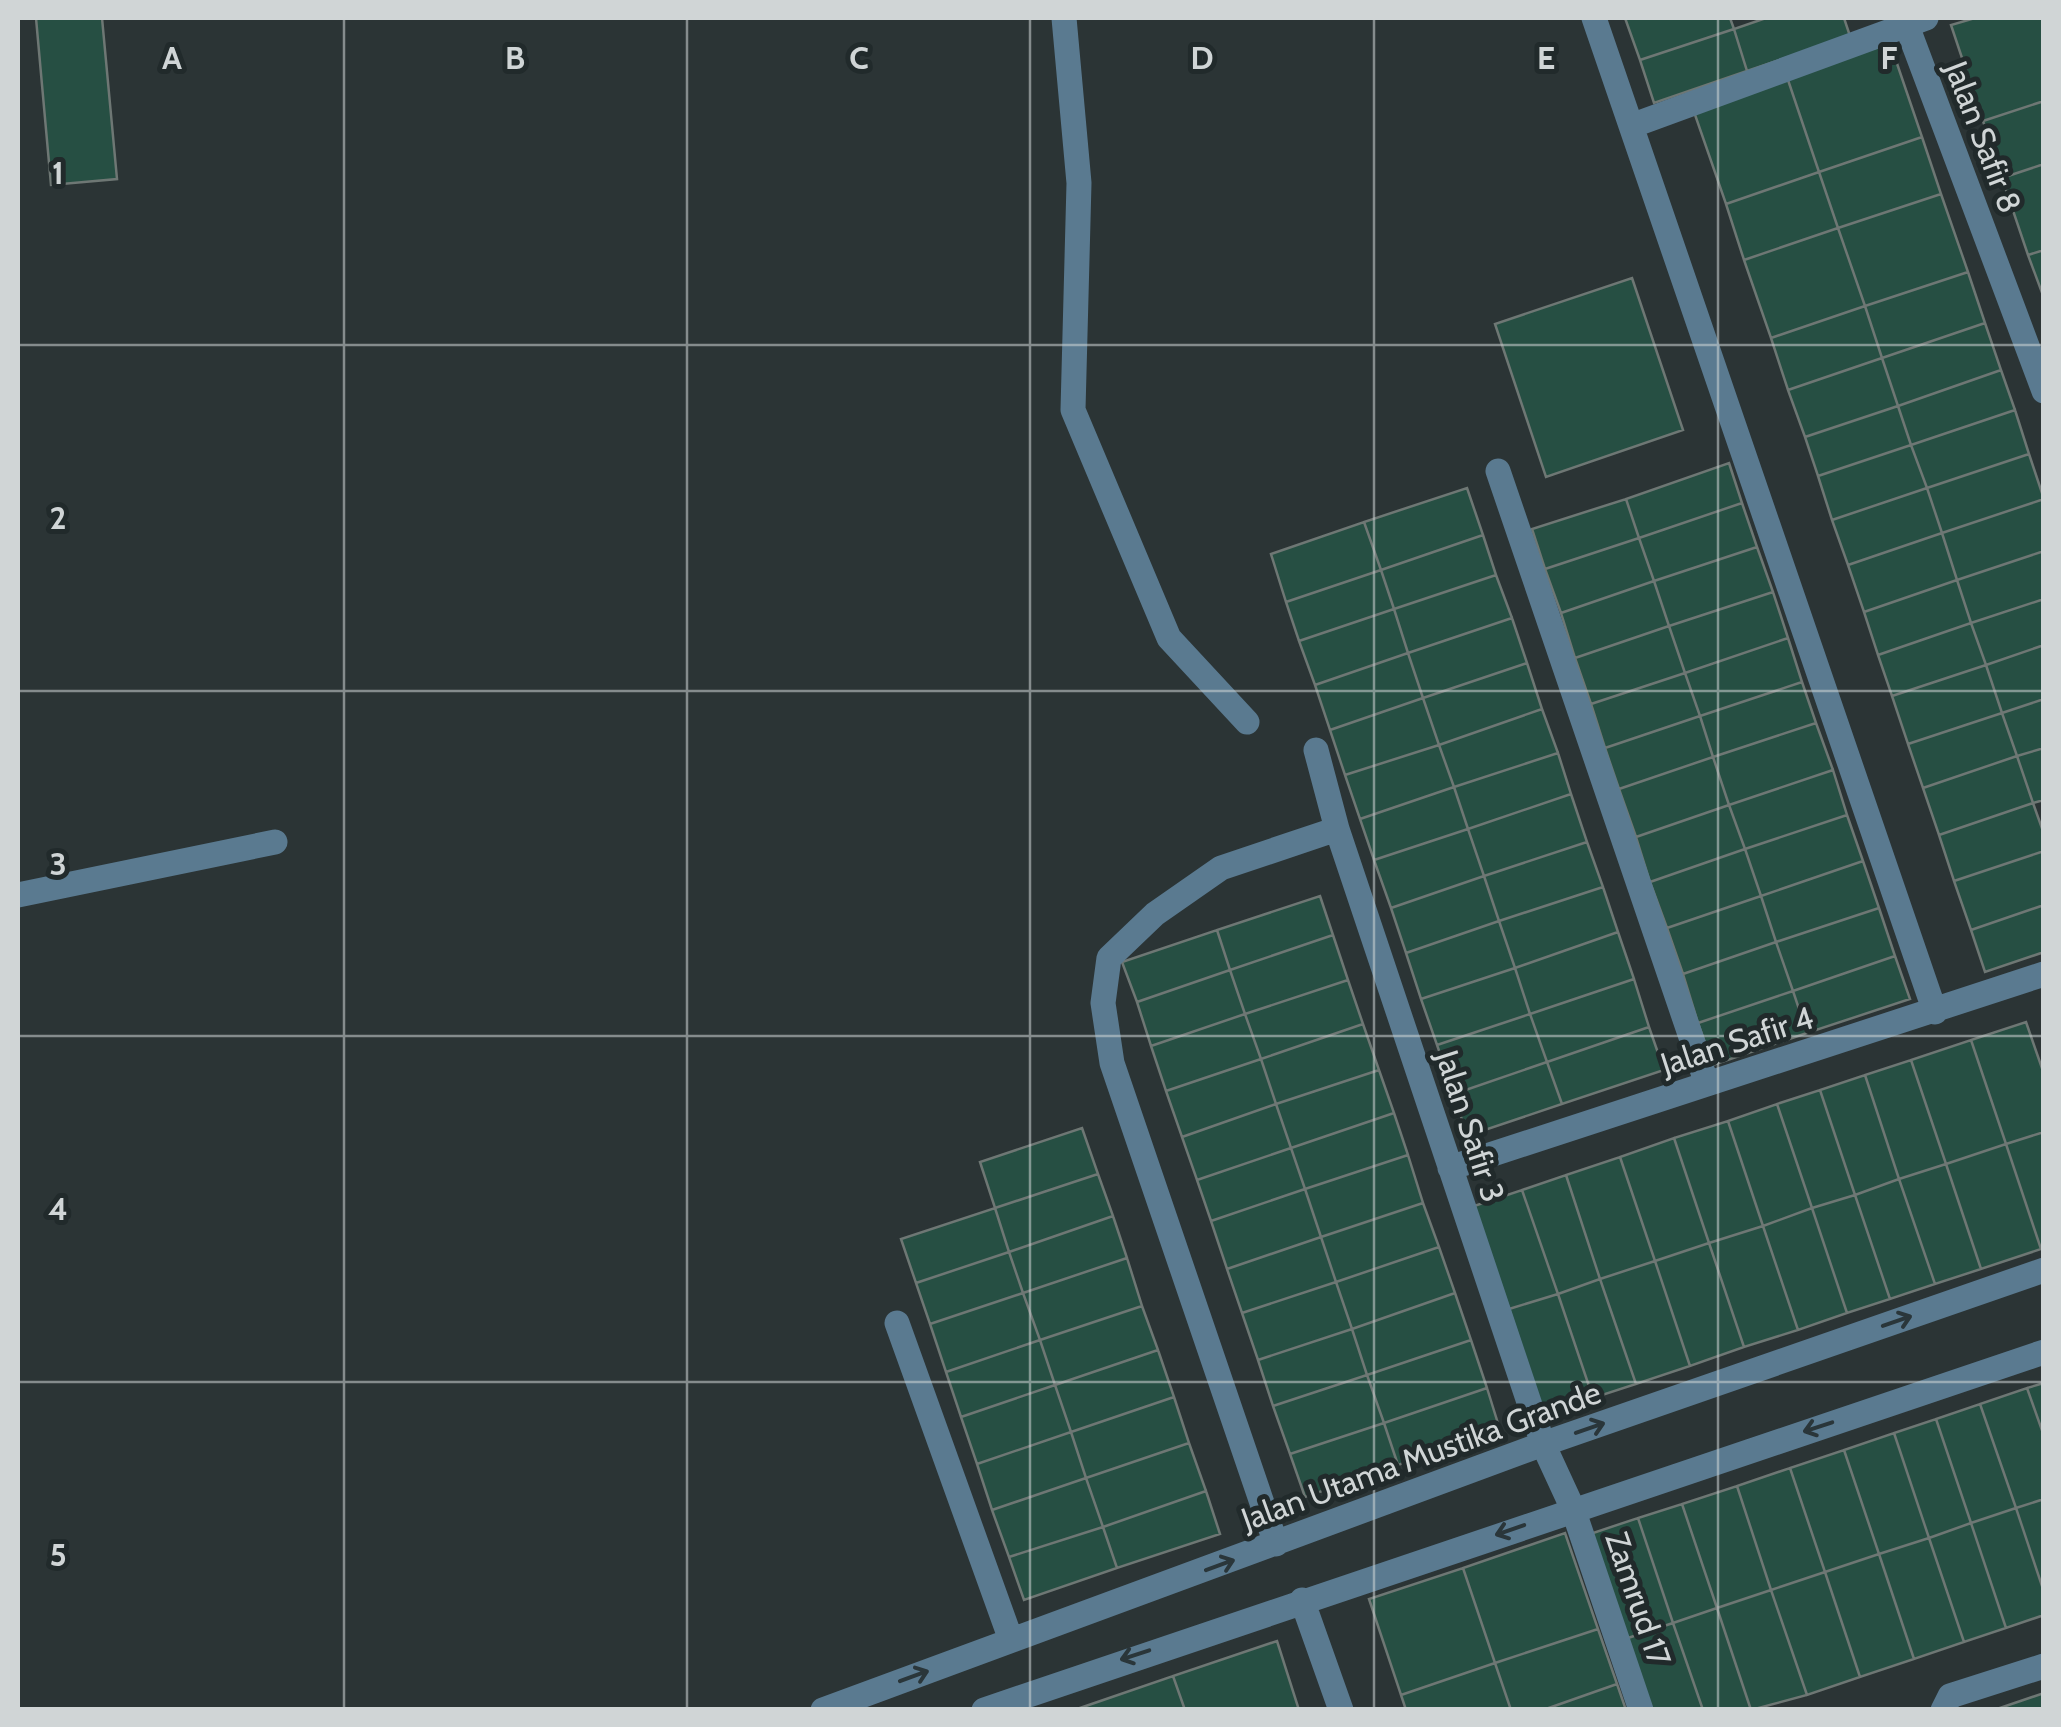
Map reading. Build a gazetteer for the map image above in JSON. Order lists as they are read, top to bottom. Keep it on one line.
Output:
{"streets":{"street":["Jalan Safir 8","Jalan Safir 4","Jalan Safir 3","Jalan Utama Mustika Grande","Zamrud 17"]},"crossings":[["Jalan Safir 4","Jalan Safir 3"],["Jalan Safir 3","Jalan Utama Mustika Grande"],["Jalan Safir 3","Zamrud 17"]],"grid":{"columns":["A","B","C","D","E","F"],"rows":["1","2","3","4","5"]}}
